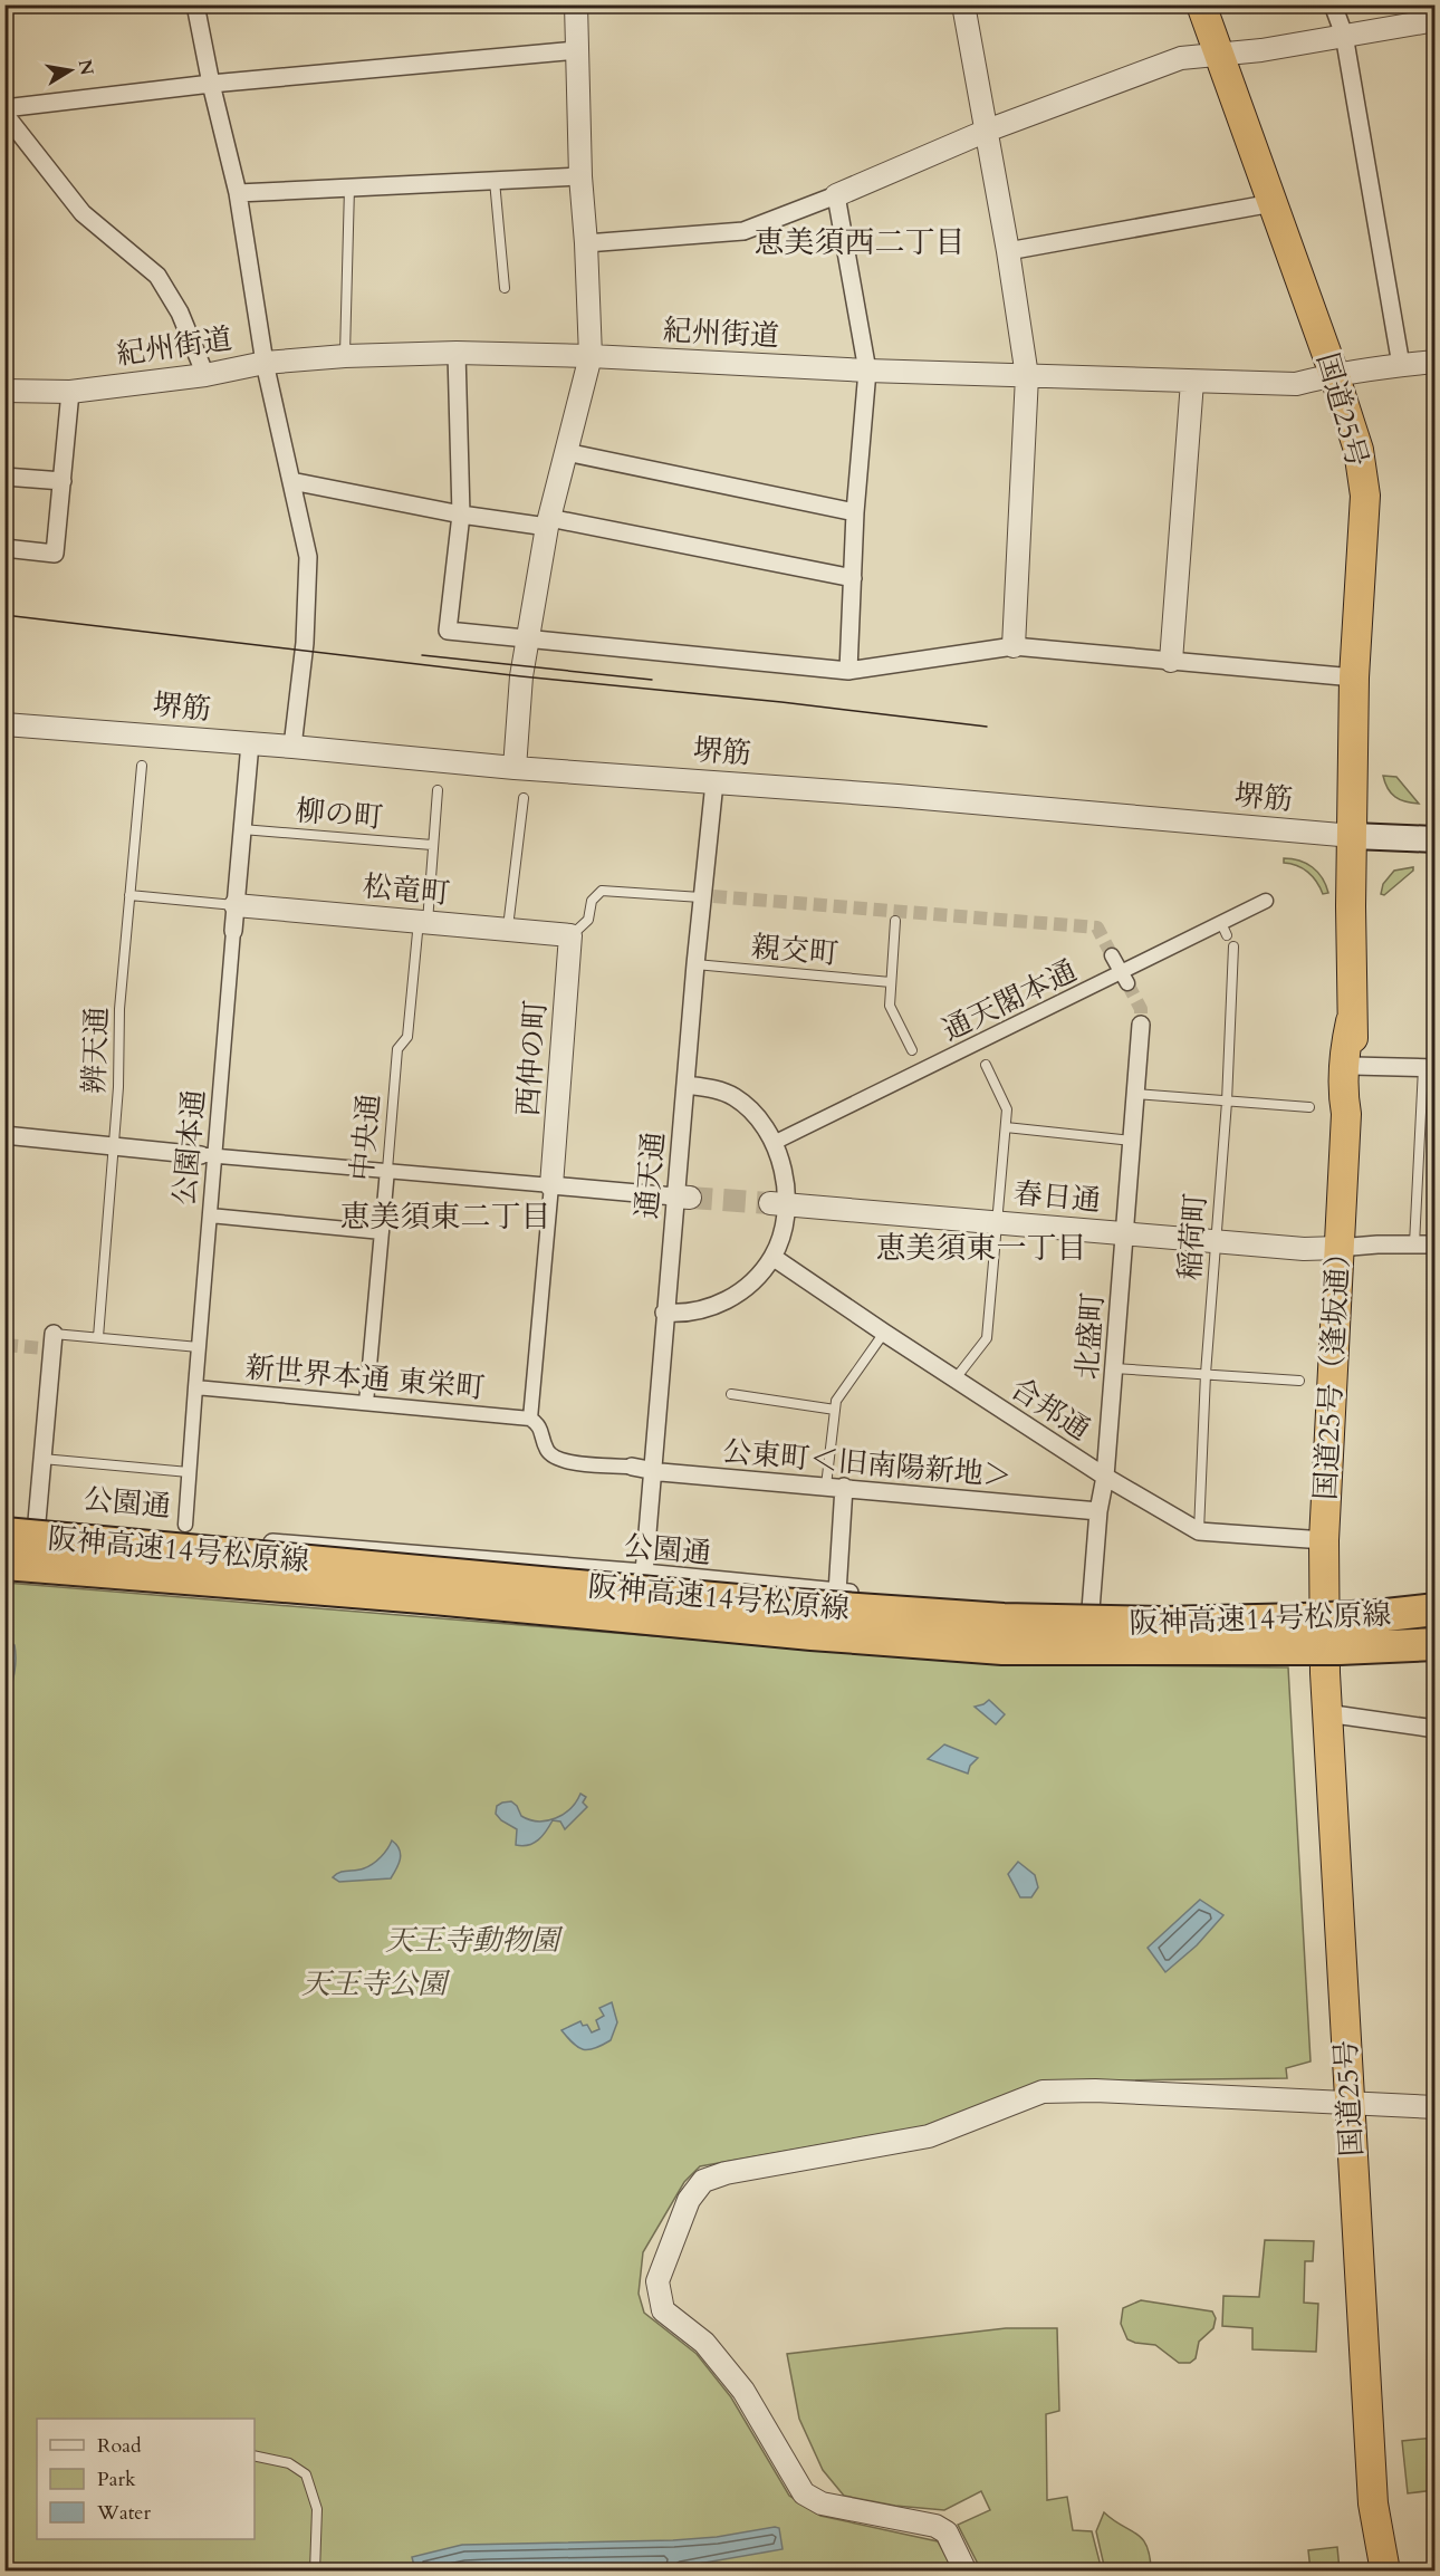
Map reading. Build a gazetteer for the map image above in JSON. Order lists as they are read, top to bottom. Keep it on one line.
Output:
{"streets":{"highway":["国道25号","国道25号（逢坂通）","阪神高速14号松原線"],"main road":["堺筋"],"street":["紀州街道","松竜町","通天閣本通","西仲の町","中央通","公園本通","通天通","春日通","北盛町","新世界本通 東栄町","合邦通","公東町＜旧南陽新地＞","公園通"],"lane":["柳の町","親交町","辨天通","稲荷町"]},"crossings":[["紀州街道","国道25号"],["国道25号","堺筋"],["国道25号","国道25号（逢坂通）"],["国道25号","公園通"],["堺筋","公園本通"],["堺筋","通天通"],["堺筋","国道25号（逢坂通）"],["柳の町","中央通"],["柳の町","公園本通"],["松竜町","西仲の町"],["松竜町","中央通"],["松竜町","公園本通"],["親交町","通天通"],["中央通","新世界本通 東栄町"],["公園本通","新世界本通 東栄町"],["通天通","公東町＜旧南陽新地＞"],["通天通","公園通"],["春日通","稲荷町"],["春日通","北盛町"],["春日通","国道25号（逢坂通）"],["稲荷町","合邦通"],["北盛町","合邦通"],["北盛町","公東町＜旧南陽新地＞"],["北盛町","公園通"],["国道25号（逢坂通）","合邦通"],["国道25号（逢坂通）","公園通"]],"districts":["恵美須西二丁目","恵美須東二丁目","恵美須東一丁目"],"parks":["天王寺動物園","天王寺公園"],"legend":["Road","Park","Water"],"north":"right"}
